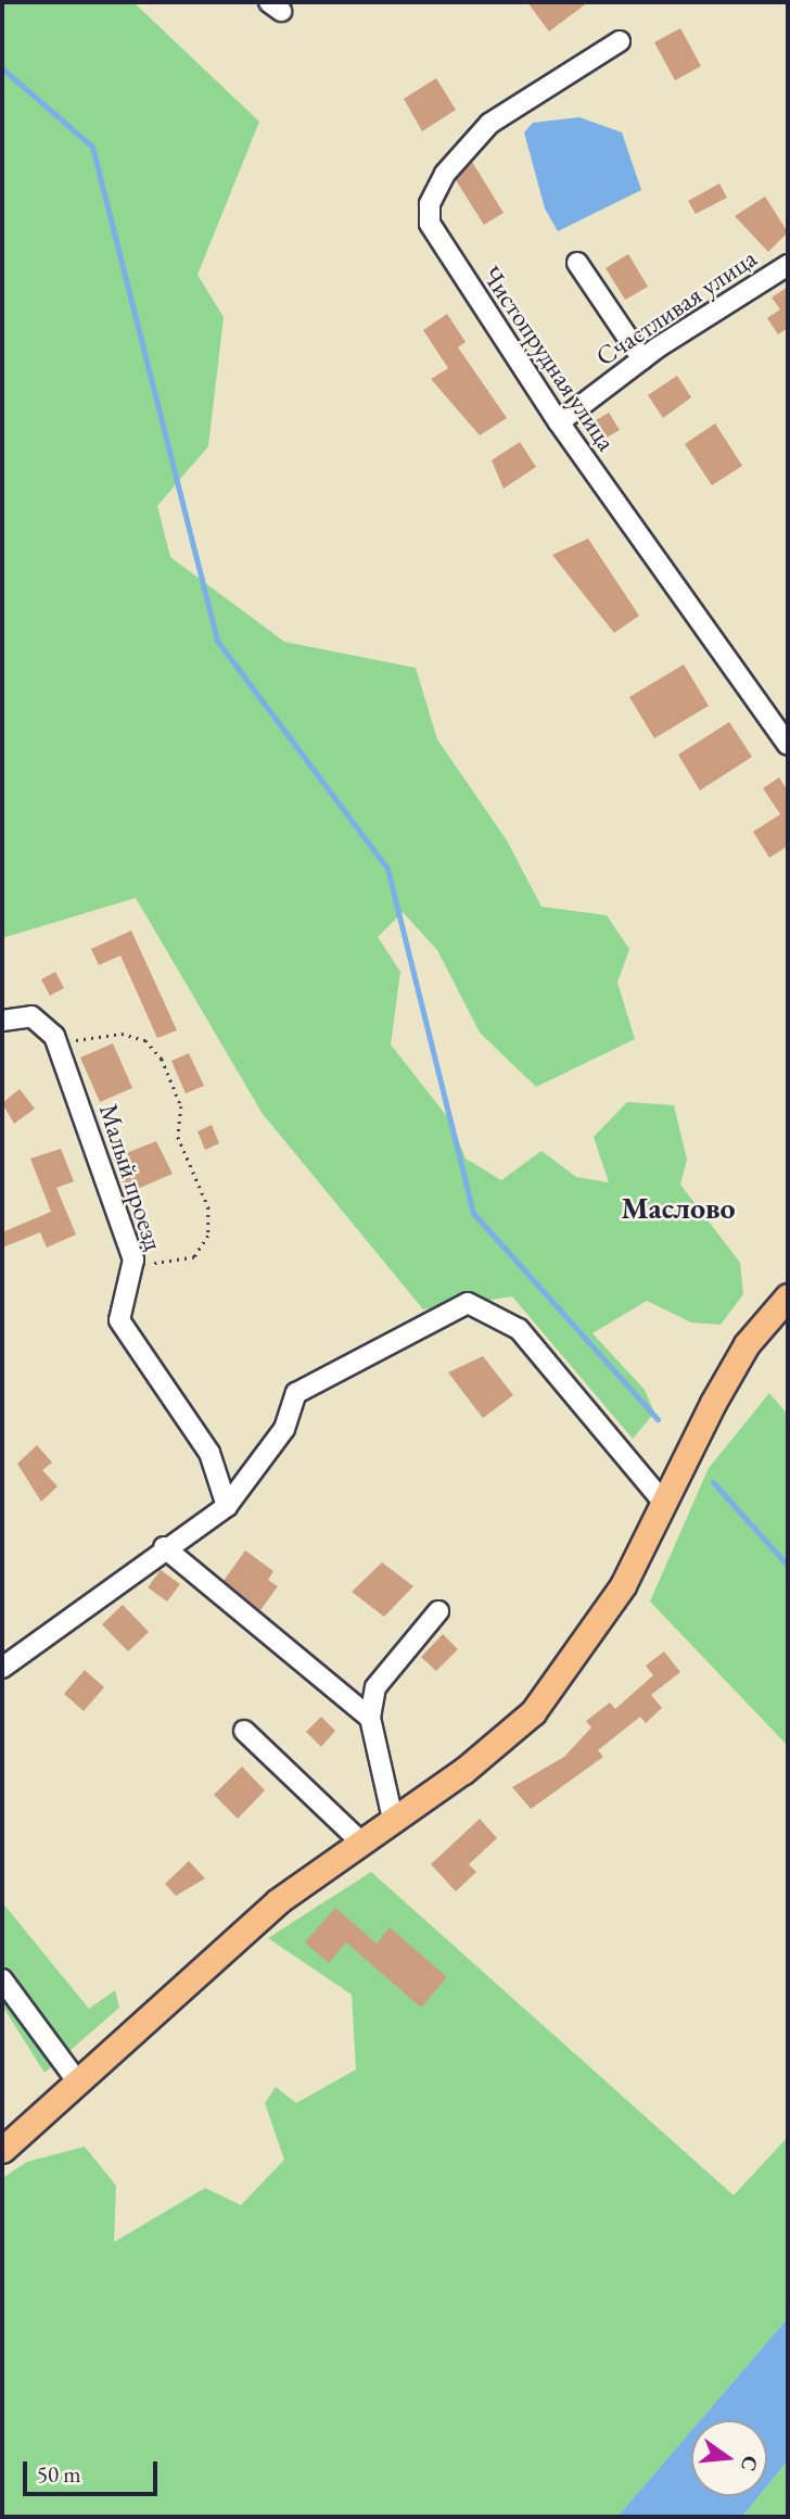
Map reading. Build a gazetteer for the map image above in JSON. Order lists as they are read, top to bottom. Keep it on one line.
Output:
{"streets":{"street":["Счастливая улица","Чистопрудная улица","Малый проезд"]},"crossings":[["Счастливая улица","Чистопрудная улица"]],"districts":["Маслово"],"scale_bar":"50 m","north":"right"}
